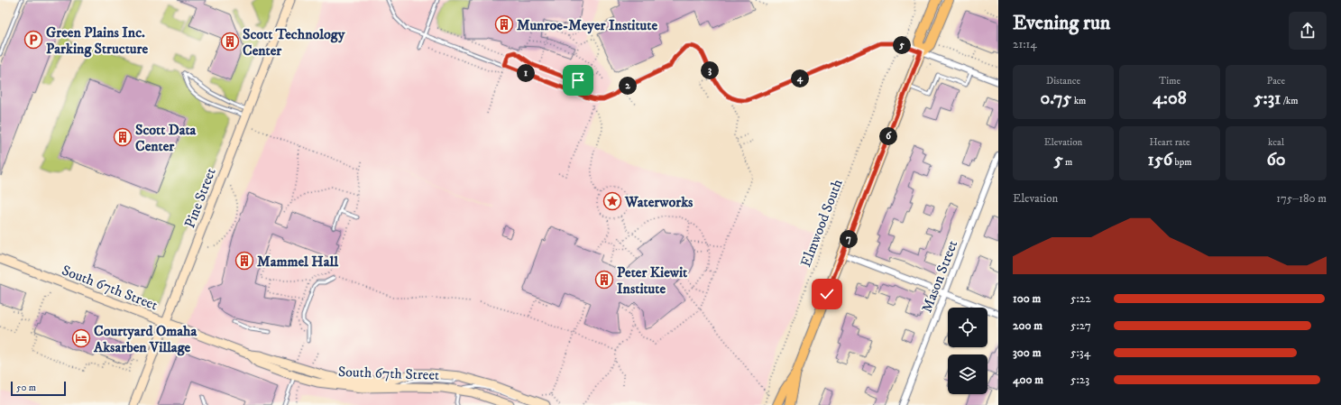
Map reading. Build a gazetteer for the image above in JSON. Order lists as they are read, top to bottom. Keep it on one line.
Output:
{"streets":{"main road":["Pine Street","South 67th Street"],"street":["Mason Street"],"path":["Elmwood South"]},"crossings":[["Pine Street","South 67th Street"]],"places":{"building":["Munroe-Meyer Institute","Scott Technology Center","Scott Data Center","Mammel Hall","Peter Kiewit Institute"],"parking":["Green Plains Inc. Parking Structure"],"place":["Waterworks"],"hotel":["Courtyard Omaha Aksarben Village"]},"scale_bar":"50 m","page":{"heading":["Evening run","21:14"],"pins":["5","3","1","4","2","6","7"],"stats":[["Distance","0.75 km"],["Time","4:08"],["Pace","5:31 /km"],["Elevation","5 m"],["Heart rate","156 bpm"],["kcal","60"]],"chart":["Elevation","175–180 m"],"list":[{"name":"100 m","note":"5:22"},{"name":"200 m","note":"5:27"},{"name":"300 m","note":"5:34"},{"name":"400 m","note":"5:23"}],"scale":"50 m"}}
